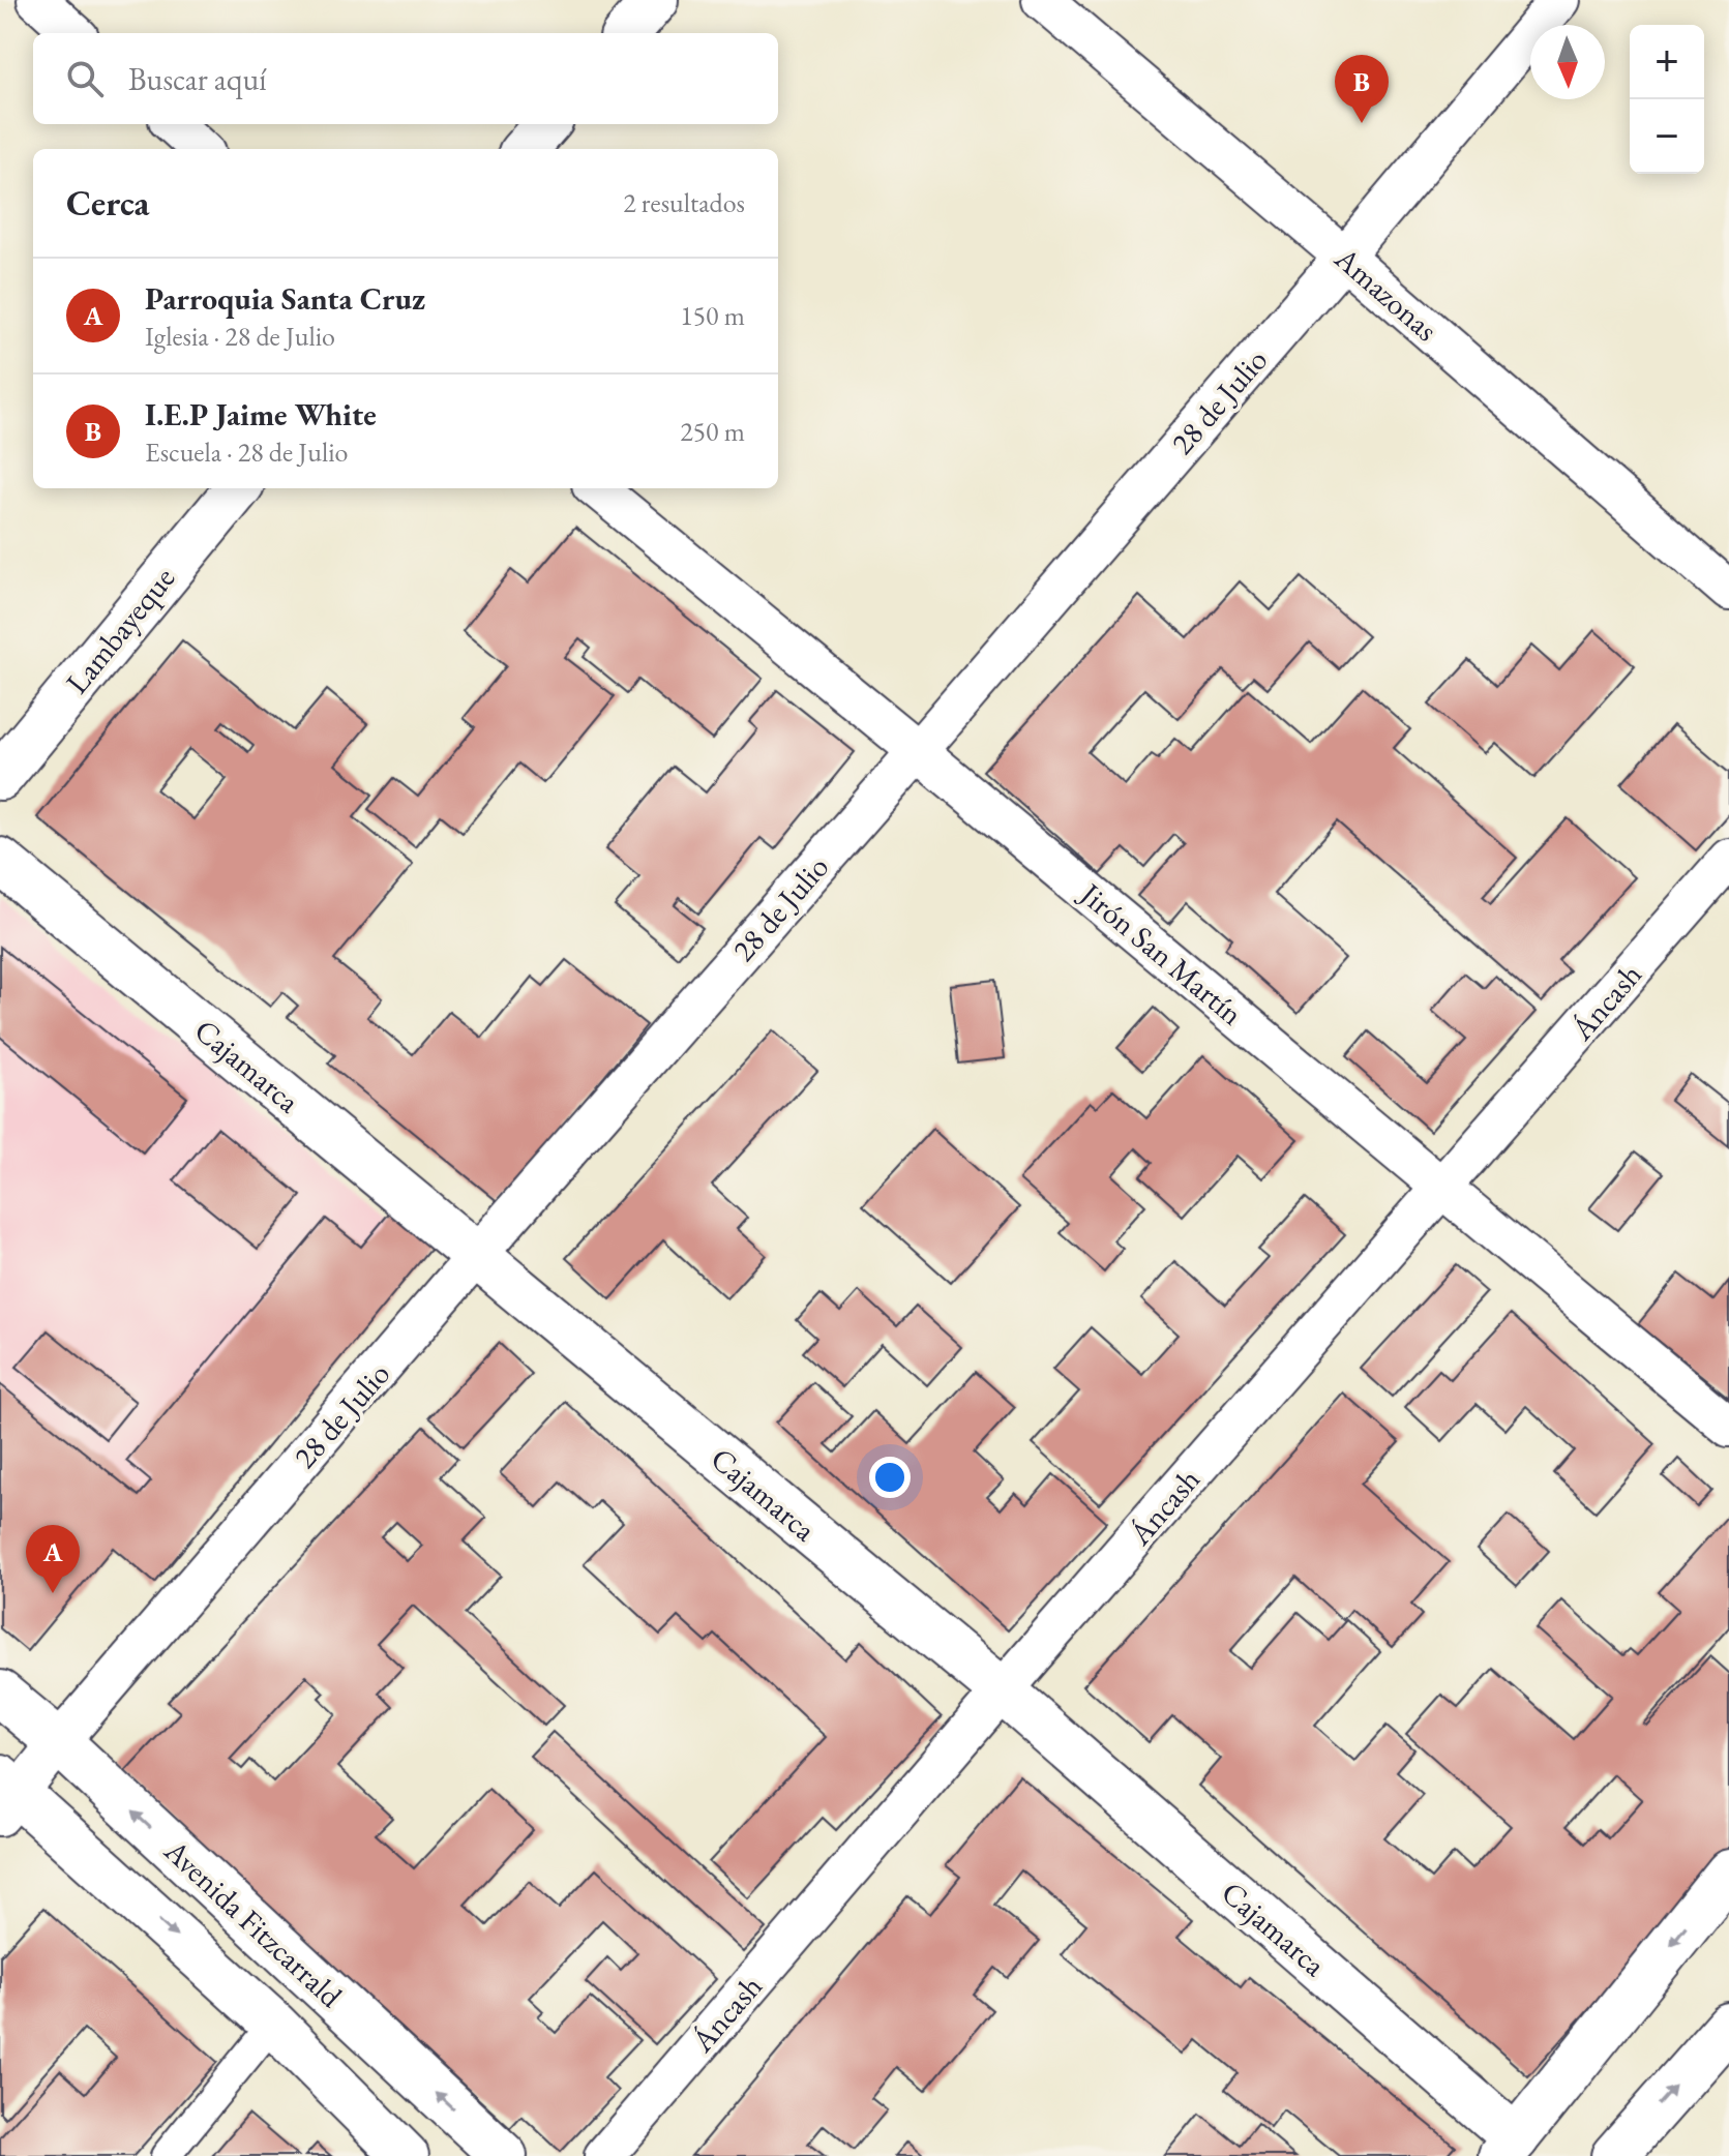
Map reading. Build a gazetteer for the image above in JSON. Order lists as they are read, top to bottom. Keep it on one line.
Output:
{"streets":{"street":["Amazonas","28 de Julio","Lambayeque","Jirón San Martín","Áncash","Cajamarca","Avenida Fitzcarrald"]},"crossings":[["Amazonas","28 de Julio"],["28 de Julio","Jirón San Martín"],["28 de Julio","Cajamarca"],["28 de Julio","Avenida Fitzcarrald"],["Jirón San Martín","Áncash"],["Áncash","Cajamarca"]],"north":"bottom","page":{"map_buttons":["+","−"],"search":"Buscar aquí","pins":["B","A"],"heading":["Cerca","2 resultados"],"list":[{"mark":"A","name":"Parroquia Santa Cruz","note":"Iglesia · 28 de Julio","value":"150 m"},{"mark":"B","name":"I.E.P Jaime White","note":"Escuela · 28 de Julio","value":"250 m"}]}}
